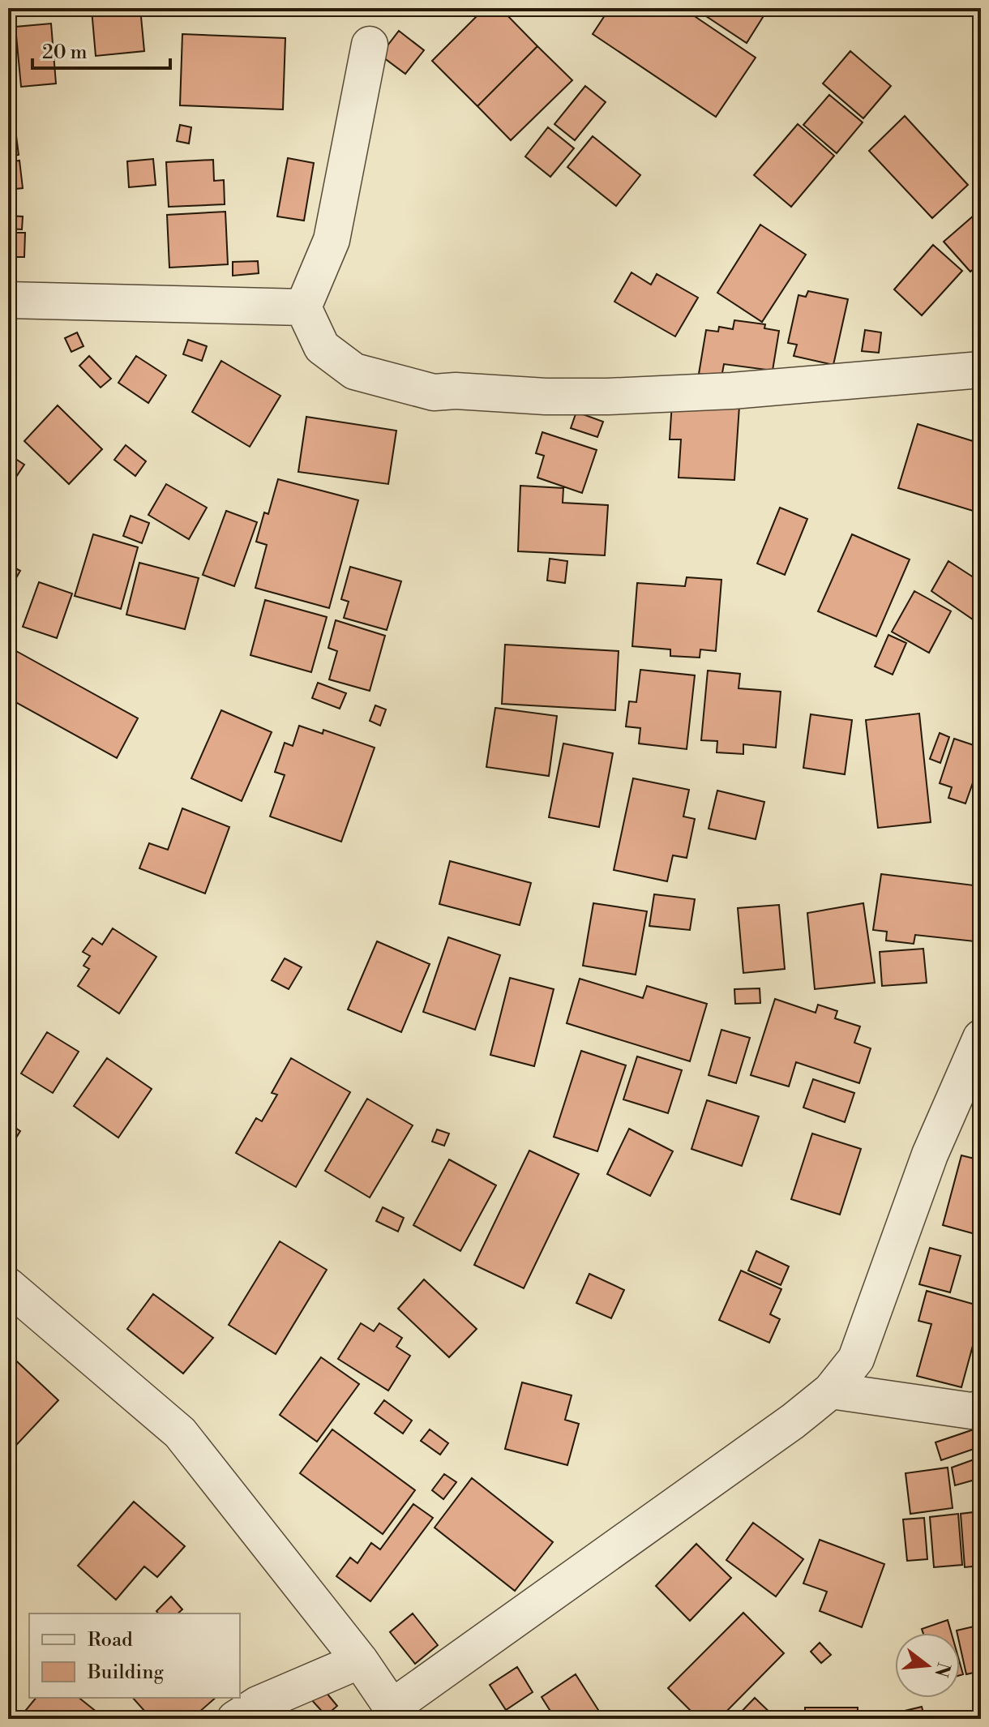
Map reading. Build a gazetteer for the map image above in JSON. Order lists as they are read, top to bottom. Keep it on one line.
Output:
{"legend":["Road","Building"],"scale_bar":"20 m","north":"right"}
